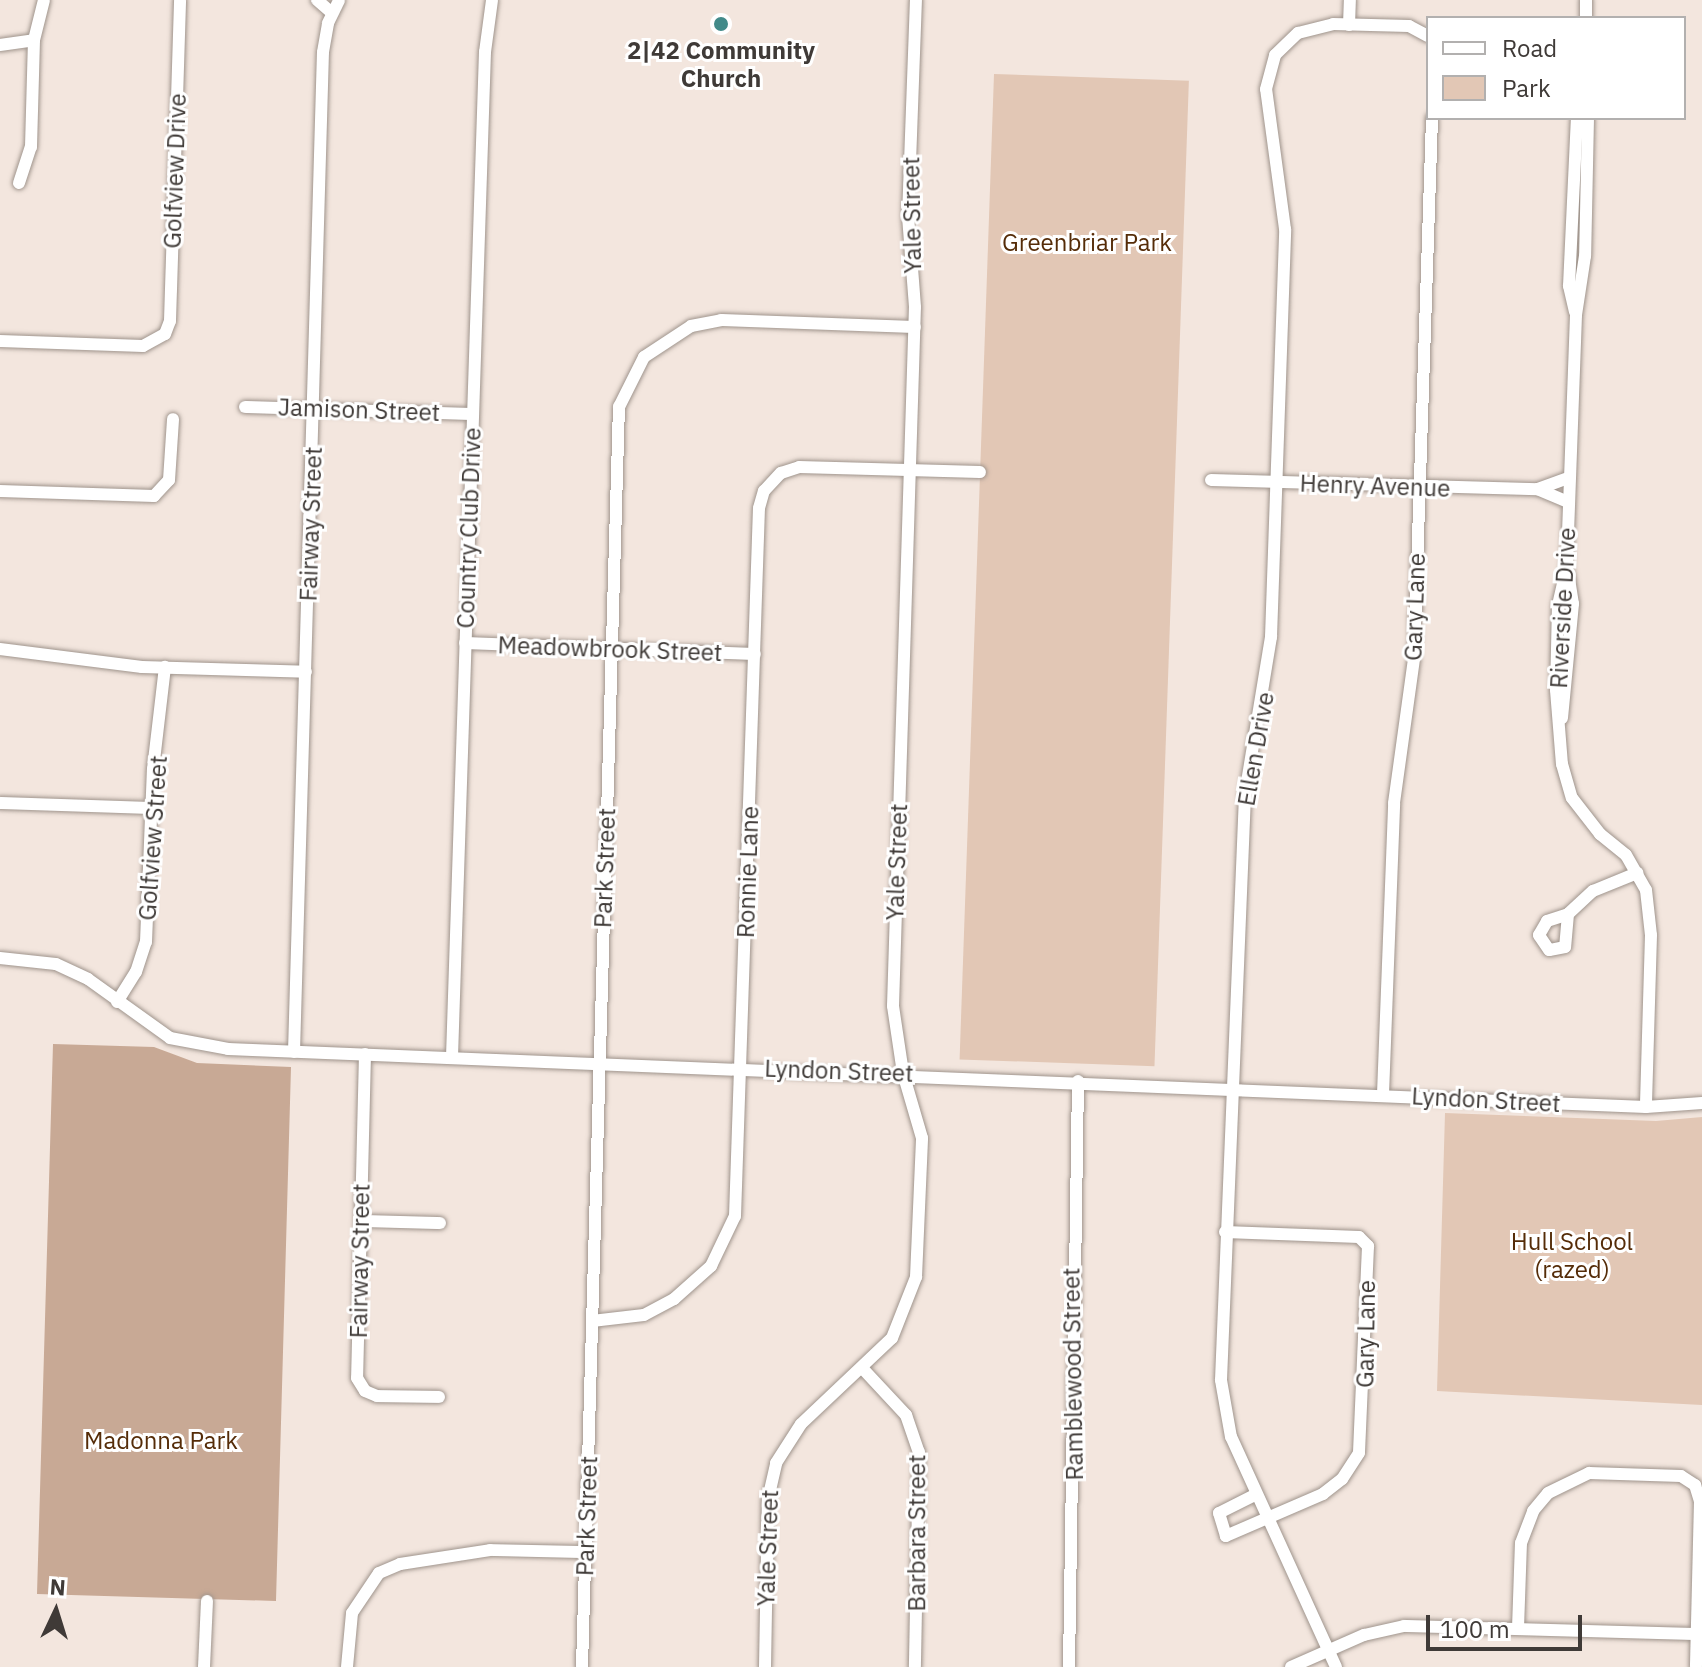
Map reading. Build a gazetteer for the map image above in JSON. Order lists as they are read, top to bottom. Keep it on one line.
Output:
{"streets":{"street":["Golfview Drive","Yale Street","Jamison Street","Henry Avenue","Fairway Street","Country Club Drive","Gary Lane","Riverside Drive","Meadowbrook Street","Ellen Drive","Golfview Street","Park Street","Ronnie Lane","Lyndon Street","Ramblewood Street","Barbara Street"]},"crossings":[["Yale Street","Park Street"],["Yale Street","Ronnie Lane"],["Yale Street","Lyndon Street"],["Yale Street","Barbara Street"],["Jamison Street","Fairway Street"],["Jamison Street","Country Club Drive"],["Henry Avenue","Gary Lane"],["Henry Avenue","Riverside Drive"],["Henry Avenue","Ellen Drive"],["Fairway Street","Lyndon Street"],["Country Club Drive","Meadowbrook Street"],["Country Club Drive","Lyndon Street"],["Gary Lane","Ellen Drive"],["Gary Lane","Lyndon Street"],["Riverside Drive","Lyndon Street"],["Meadowbrook Street","Park Street"],["Meadowbrook Street","Ronnie Lane"],["Ellen Drive","Lyndon Street"],["Golfview Street","Lyndon Street"],["Park Street","Ronnie Lane"],["Park Street","Lyndon Street"],["Ronnie Lane","Lyndon Street"],["Lyndon Street","Ramblewood Street"]],"parks":["Greenbriar Park","Hull School (razed)","Madonna Park"],"places":["2|42 Community Church"],"legend":["Road","Park"],"scale_bar":"100 m","north":"top"}
